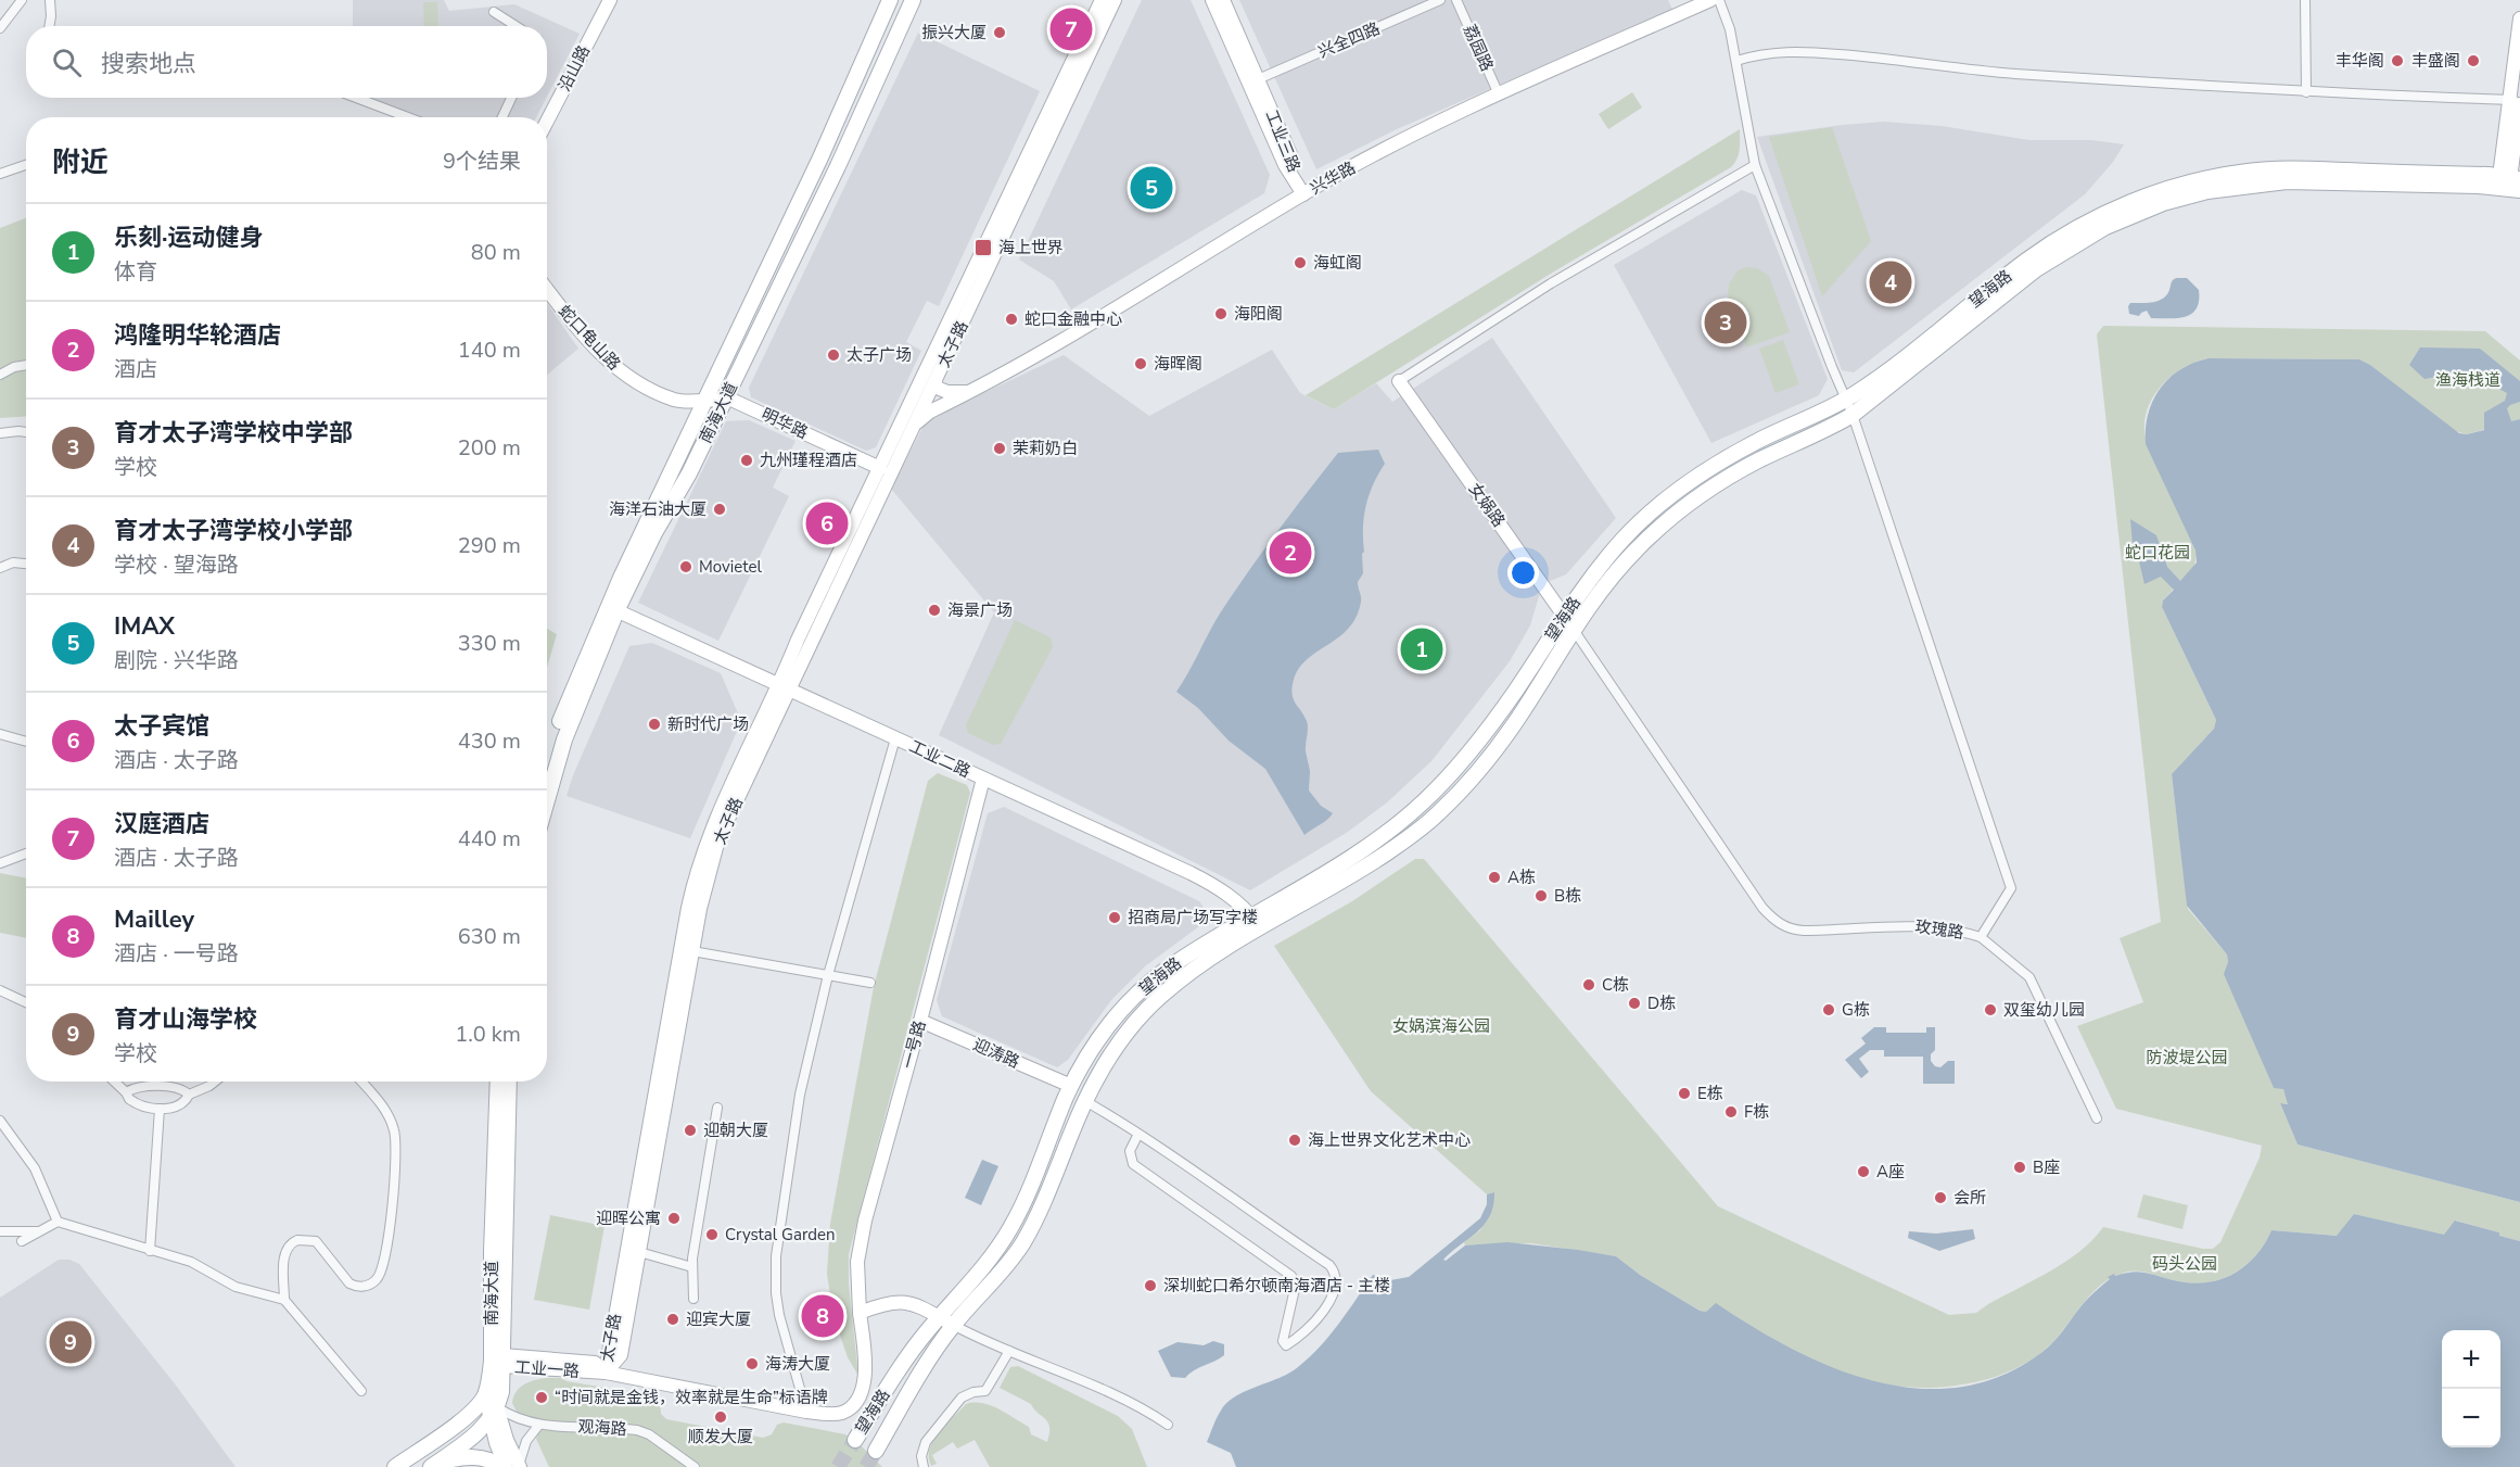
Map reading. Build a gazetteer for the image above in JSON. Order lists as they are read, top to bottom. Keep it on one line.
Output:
{"streets":{"main road":["望海路","南海大道"],"street":["兴全四路","荔园路","沿山路","工业三路","兴华路","蛇口龟山路","太子路","明华路","女娲路","工业二路","玫瑰路","一号路","迎涛路","工业一路","观海路"]},"crossings":[["兴全四路","工业三路"],["荔园路","兴华路"],["工业三路","兴华路"],["兴华路","太子路"],["望海路","女娲路"],["望海路","工业二路"],["望海路","玫瑰路"],["望海路","迎涛路"],["蛇口龟山路","南海大道"],["蛇口龟山路","明华路"],["太子路","明华路"],["太子路","工业二路"],["太子路","工业一路"],["南海大道","明华路"],["南海大道","工业二路"],["南海大道","工业一路"],["南海大道","观海路"],["女娲路","玫瑰路"],["工业二路","一号路"],["一号路","迎涛路"],["一号路","工业一路"]],"parks":["渔海栈道","蛇口花园","女娲滨海公园","防波堤公园","码头公园"],"places":{"other":["振兴大厦","丰华阁","丰盛阁","海虹阁","海阳阁","蛇口金融中心","太子广场","海晖阁","茉莉奶白","九州瑾程酒店","海洋石油大厦","Movietel","海景广场","新时代广场","A栋","B栋","招商局广场写字楼","C栋","D栋","G栋","双玺幼儿园","E栋","F栋","迎朝大厦","海上世界文化艺术中心","B座","A座","会所","迎晖公寓","Crystal Garden","深圳蛇口希尔顿南海酒店 - 主楼","迎宾大厦","海涛大厦","“时间就是金钱，效率就是生命”标语牌","顺发大厦"],"transit":["海上世界"]},"page":{"pins":["7","5","4","3","6","2","1","8","9"],"search":"搜索地点","heading":["附近","9个结果"],"list":[{"mark":"1","name":"乐刻·运动健身","note":"体育","value":"80 m"},{"mark":"2","name":"鸿隆明华轮酒店","note":"酒店","value":"140 m"},{"mark":"3","name":"育才太子湾学校中学部","note":"学校","value":"200 m"},{"mark":"4","name":"育才太子湾学校小学部","note":"学校 · 望海路","value":"290 m"},{"mark":"5","name":"IMAX","note":"剧院 · 兴华路","value":"330 m"},{"mark":"6","name":"太子宾馆","note":"酒店 · 太子路","value":"430 m"},{"mark":"7","name":"汉庭酒店","note":"酒店 · 太子路","value":"440 m"},{"mark":"8","name":"Mailley","note":"酒店 · 一号路","value":"630 m"},{"mark":"9","name":"育才山海学校","note":"学校","value":"1.0 km"}],"map_buttons":["+","−"]}}
